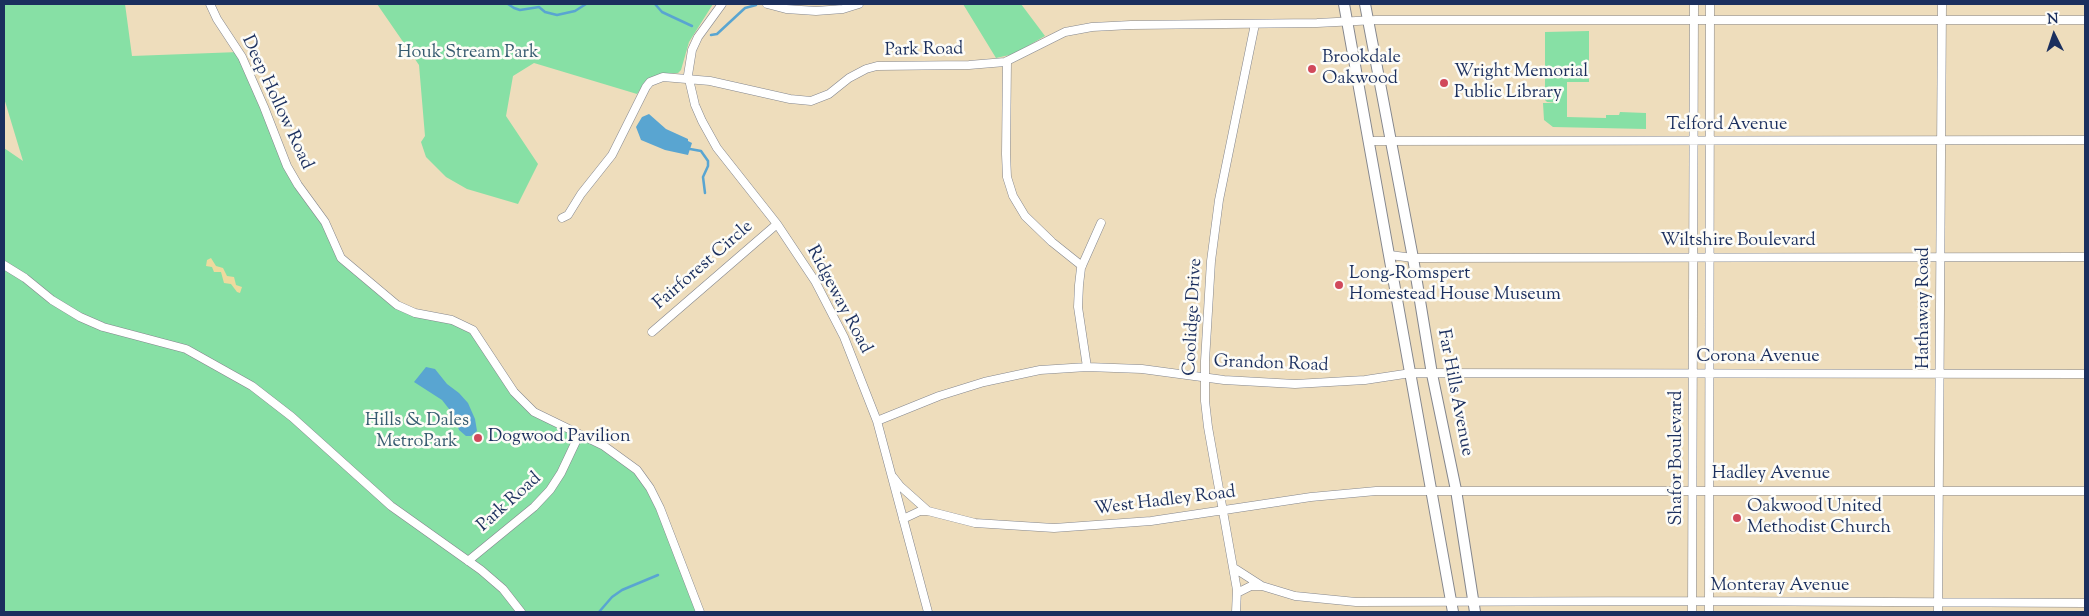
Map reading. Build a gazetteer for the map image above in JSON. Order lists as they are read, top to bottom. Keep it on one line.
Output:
{"streets":{"main road":["Far Hills Avenue"],"street":["Park Road","Deep Hollow Road","Telford Avenue","Wiltshire Boulevard","Fairforest Circle","Ridgeway Road","Hathaway Road","Coolidge Drive","Corona Avenue","Grandon Road","Shafor Boulevard","Hadley Avenue","West Hadley Road","Monteray Avenue"]},"crossings":[["Park Road","Deep Hollow Road"],["Park Road","Ridgeway Road"],["Park Road","Hathaway Road"],["Park Road","Coolidge Drive"],["Park Road","Far Hills Avenue"],["Park Road","Shafor Boulevard"],["Telford Avenue","Hathaway Road"],["Telford Avenue","Far Hills Avenue"],["Telford Avenue","Shafor Boulevard"],["Wiltshire Boulevard","Hathaway Road"],["Wiltshire Boulevard","Far Hills Avenue"],["Wiltshire Boulevard","Shafor Boulevard"],["Fairforest Circle","Ridgeway Road"],["Ridgeway Road","Grandon Road"],["Ridgeway Road","West Hadley Road"],["Hathaway Road","Corona Avenue"],["Hathaway Road","Hadley Avenue"],["Hathaway Road","Monteray Avenue"],["Coolidge Drive","Grandon Road"],["Coolidge Drive","West Hadley Road"],["Coolidge Drive","Monteray Avenue"],["Corona Avenue","Grandon Road"],["Corona Avenue","Far Hills Avenue"],["Corona Avenue","Shafor Boulevard"],["Grandon Road","Far Hills Avenue"],["Far Hills Avenue","Hadley Avenue"],["Far Hills Avenue","West Hadley Road"],["Far Hills Avenue","Monteray Avenue"],["Shafor Boulevard","Hadley Avenue"],["Shafor Boulevard","Monteray Avenue"],["Hadley Avenue","West Hadley Road"]],"parks":["Houk Stream Park","Hills & Dales MetroPark"],"places":["Brookdale Oakwood","Wright Memorial Public Library","Long-Romspert Homestead House Museum","Dogwood Pavilion","Oakwood United Methodist Church"],"north":"top"}
